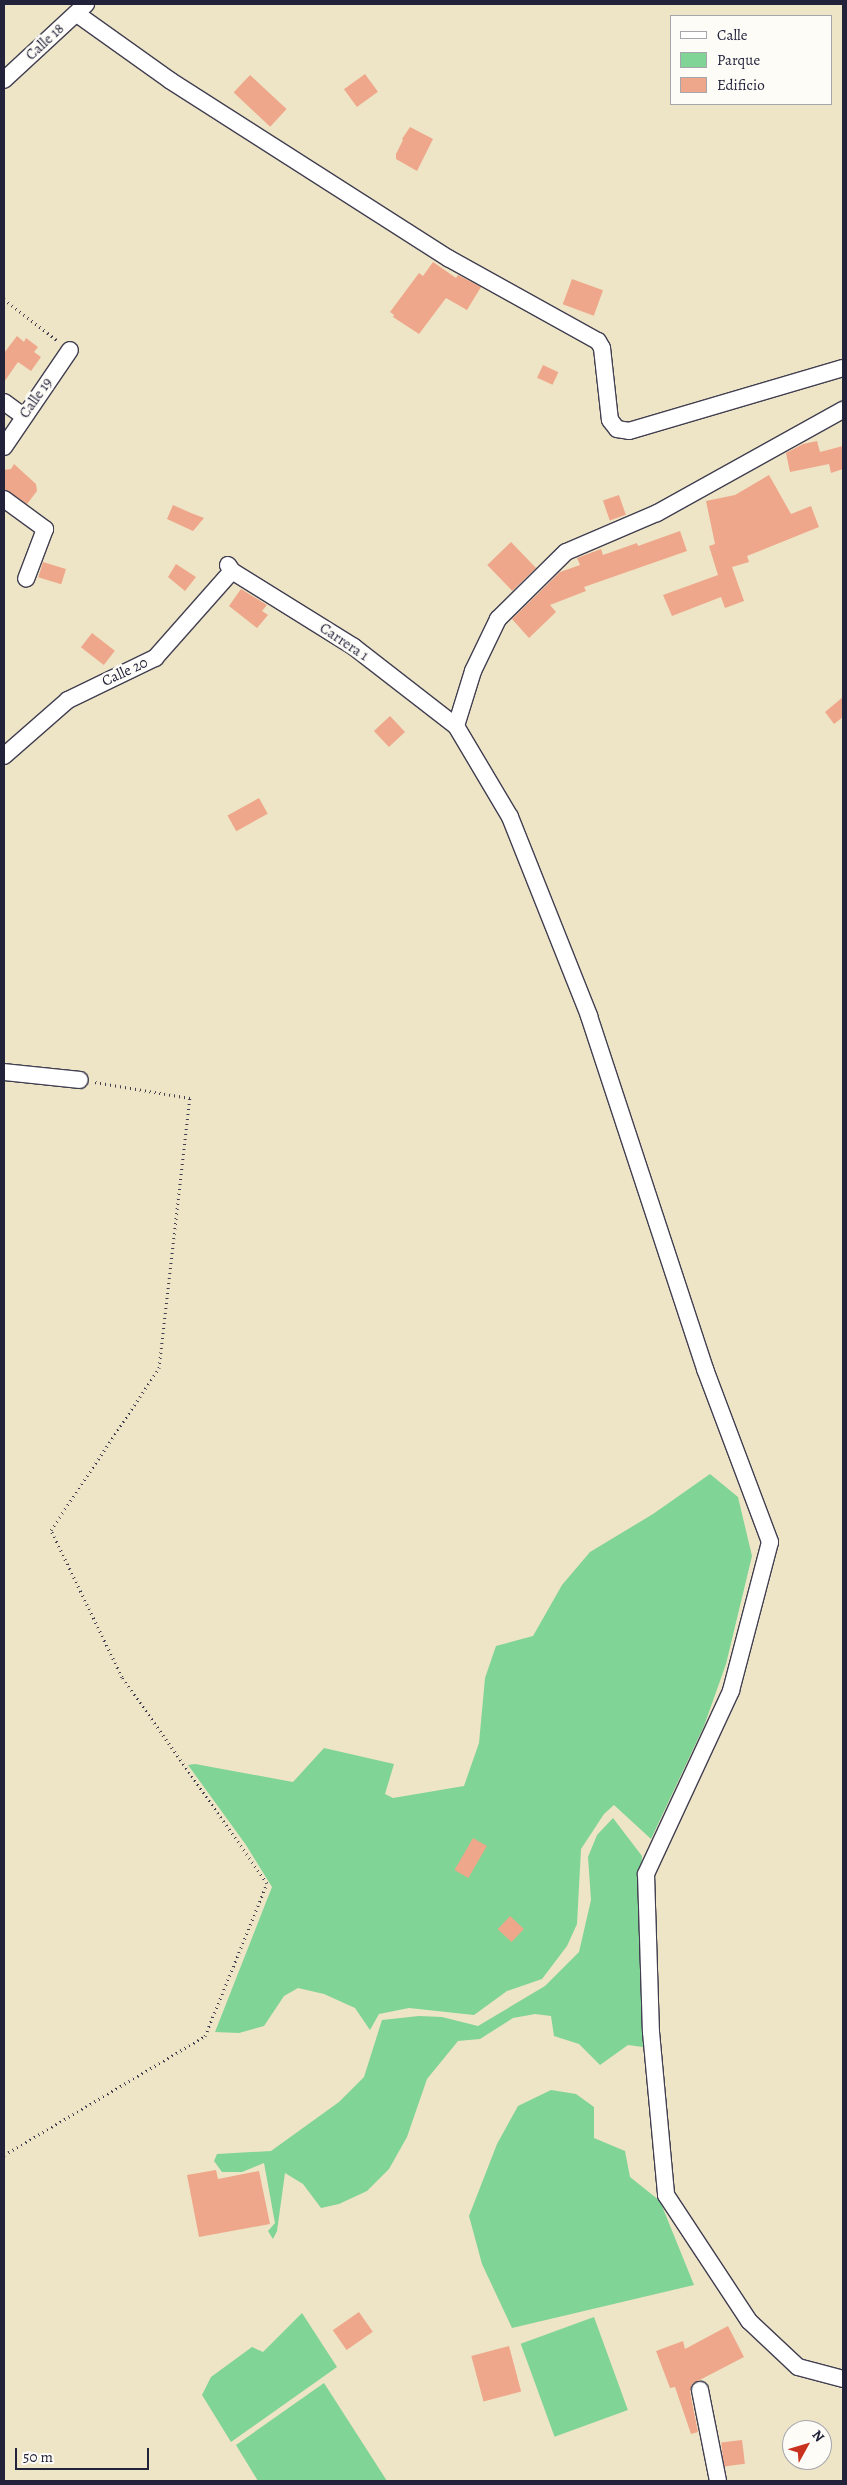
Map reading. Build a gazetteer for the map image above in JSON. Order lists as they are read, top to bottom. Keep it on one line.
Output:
{"streets":{"street":["Calle 18","Calle 19","Carrera 1","Calle 20"]},"crossings":[["Carrera 1","Calle 20"]],"legend":["Calle","Parque","Edificio"],"scale_bar":"50 m","north":"top right"}
